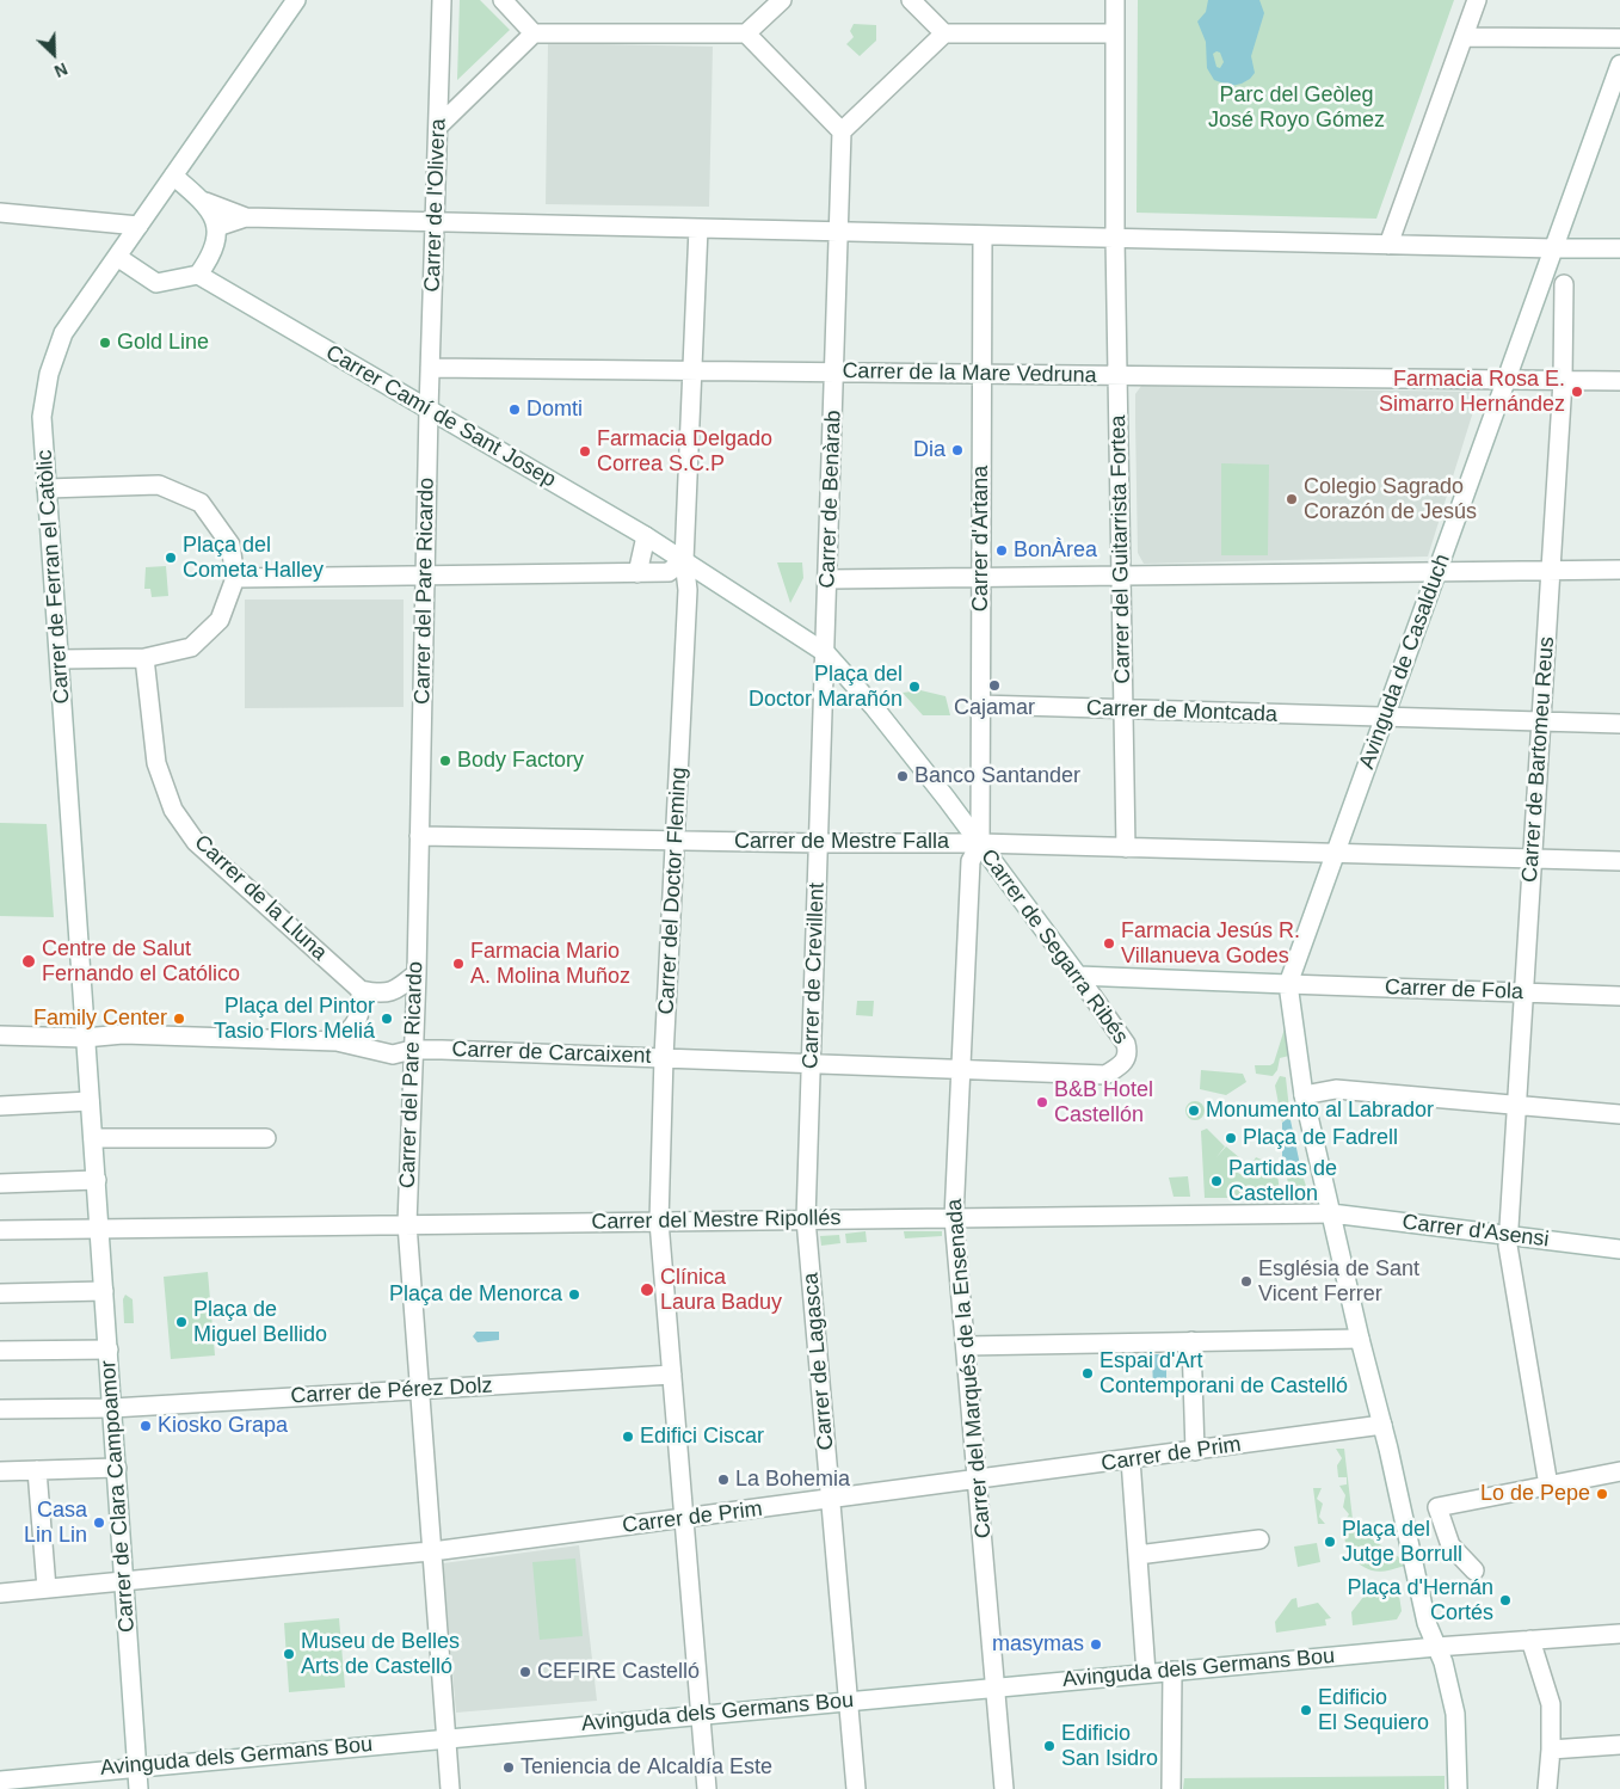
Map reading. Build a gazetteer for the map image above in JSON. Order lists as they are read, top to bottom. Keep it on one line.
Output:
{"streets":{"street":["Carrer de l'Olivera","Carrer de la Mare Vedruna","Carrer Camí de Sant Josep","Carrer de Benàrab","Carrer d'Artana","Carrer del Guitarrista Fortea","Carrer de Ferran el Catòlic","Carrer del Pare Ricardo","Avinguda de Casalduch","Carrer de Montcada","Carrer de Bartomeu Reus","Carrer de Mestre Falla","Carrer del Doctor Fleming","Carrer de la Lluna","Carrer de Segarra Ribés","Carrer de Crevillent","Carrer de Fola","Carrer de Carcaixent","Carrer del Mestre Ripollés","Carrer d'Asensi","Carrer de Lagasca","Carrer del Marqués de la Ensenada","Carrer de Pérez Dolz","Carrer de Prim","Carrer de Clara Campoamor","Avinguda dels Germans Bou"]},"crossings":[["Carrer de l'Olivera","Carrer de la Mare Vedruna"],["Carrer de l'Olivera","Carrer Camí de Sant Josep"],["Carrer de l'Olivera","Carrer del Pare Ricardo"],["Carrer de la Mare Vedruna","Carrer de Benàrab"],["Carrer de la Mare Vedruna","Carrer d'Artana"],["Carrer de la Mare Vedruna","Carrer del Guitarrista Fortea"],["Carrer de la Mare Vedruna","Avinguda de Casalduch"],["Carrer de la Mare Vedruna","Carrer de Bartomeu Reus"],["Carrer de la Mare Vedruna","Carrer del Doctor Fleming"],["Carrer Camí de Sant Josep","Carrer del Pare Ricardo"],["Carrer Camí de Sant Josep","Carrer del Doctor Fleming"],["Carrer de Benàrab","Carrer de Segarra Ribés"],["Carrer de Benàrab","Carrer de Crevillent"],["Carrer d'Artana","Carrer de Montcada"],["Carrer d'Artana","Carrer de Mestre Falla"],["Carrer d'Artana","Carrer de Segarra Ribés"],["Carrer d'Artana","Carrer del Marqués de la Ensenada"],["Carrer del Guitarrista Fortea","Carrer de Montcada"],["Carrer del Guitarrista Fortea","Carrer de Mestre Falla"],["Carrer de Ferran el Catòlic","Carrer de la Lluna"],["Carrer de Ferran el Catòlic","Carrer de Carcaixent"],["Carrer de Ferran el Catòlic","Carrer del Mestre Ripollés"],["Carrer de Ferran el Catòlic","Carrer de Clara Campoamor"],["Carrer del Pare Ricardo","Carrer de Mestre Falla"],["Carrer del Pare Ricardo","Carrer de Carcaixent"],["Carrer del Pare Ricardo","Carrer del Mestre Ripollés"],["Carrer del Pare Ricardo","Carrer de Pérez Dolz"],["Carrer del Pare Ricardo","Carrer de Prim"],["Carrer del Pare Ricardo","Avinguda dels Germans Bou"],["Avinguda de Casalduch","Carrer de Montcada"],["Avinguda de Casalduch","Carrer de Mestre Falla"],["Avinguda de Casalduch","Carrer de Fola"],["Carrer de Montcada","Carrer de Bartomeu Reus"],["Carrer de Bartomeu Reus","Carrer de Mestre Falla"],["Carrer de Bartomeu Reus","Carrer de Fola"],["Carrer de Bartomeu Reus","Carrer d'Asensi"],["Carrer de Mestre Falla","Carrer del Doctor Fleming"],["Carrer de Mestre Falla","Carrer de Segarra Ribés"],["Carrer de Mestre Falla","Carrer de Crevillent"],["Carrer de Mestre Falla","Carrer del Marqués de la Ensenada"],["Carrer del Doctor Fleming","Carrer de Carcaixent"],["Carrer del Doctor Fleming","Carrer del Mestre Ripollés"],["Carrer del Doctor Fleming","Carrer de Pérez Dolz"],["Carrer del Doctor Fleming","Carrer de Prim"],["Carrer del Doctor Fleming","Avinguda dels Germans Bou"],["Carrer de Segarra Ribés","Carrer de Crevillent"],["Carrer de Segarra Ribés","Carrer de Fola"],["Carrer de Segarra Ribés","Carrer de Carcaixent"],["Carrer de Segarra Ribés","Carrer del Marqués de la Ensenada"],["Carrer de Crevillent","Carrer de Carcaixent"],["Carrer de Crevillent","Carrer del Mestre Ripollés"],["Carrer de Crevillent","Carrer de Lagasca"],["Carrer de Carcaixent","Carrer del Marqués de la Ensenada"],["Carrer del Mestre Ripollés","Carrer d'Asensi"],["Carrer del Mestre Ripollés","Carrer de Lagasca"],["Carrer del Mestre Ripollés","Carrer del Marqués de la Ensenada"],["Carrer del Mestre Ripollés","Carrer de Clara Campoamor"],["Carrer de Lagasca","Carrer de Prim"],["Carrer de Lagasca","Avinguda dels Germans Bou"],["Carrer del Marqués de la Ensenada","Carrer de Prim"],["Carrer del Marqués de la Ensenada","Avinguda dels Germans Bou"],["Carrer de Pérez Dolz","Carrer de Clara Campoamor"],["Carrer de Prim","Carrer de Clara Campoamor"],["Carrer de Clara Campoamor","Avinguda dels Germans Bou"]],"parks":["Parc del Geòleg José Royo Gómez"],"places":["Gold Line","Farmacia Rosa E. Simarro Hernández","Domti","Dia","Farmacia Delgado Correa S.C.P","Colegio Sagrado Corazón de Jesús","BonÀrea","Plaça del Cometa Halley","Cajamar","Plaça del Doctor Marañón","Body Factory","Banco Santander","Farmacia Jesús R. Villanueva Godes","Centre de Salut Fernando el Católico","Farmacia Mario A. Molina Muñoz","Family Center","Plaça del Pintor Tasio Flors Meliá","B&B Hotel Castellón","Monumento al Labrador","Plaça de Fadrell","Partidas de Castellon","Església de Sant Vicent Ferrer","Clínica Laura Baduy","Plaça de Menorca","Plaça de Miguel Bellido","Espai d'Art Contemporani de Castelló","Kiosko Grapa","Edifici Ciscar","La Bohemia","Lo de Pepe","Casa Lin Lin","Plaça del Jutge Borrull","Plaça d'Hernán Cortés","masymas","Museu de Belles Arts de Castelló","CEFIRE Castelló","Edificio El Sequiero","Edificio San Isidro","Teniencia de Alcaldía Este"],"north":"bottom right"}
